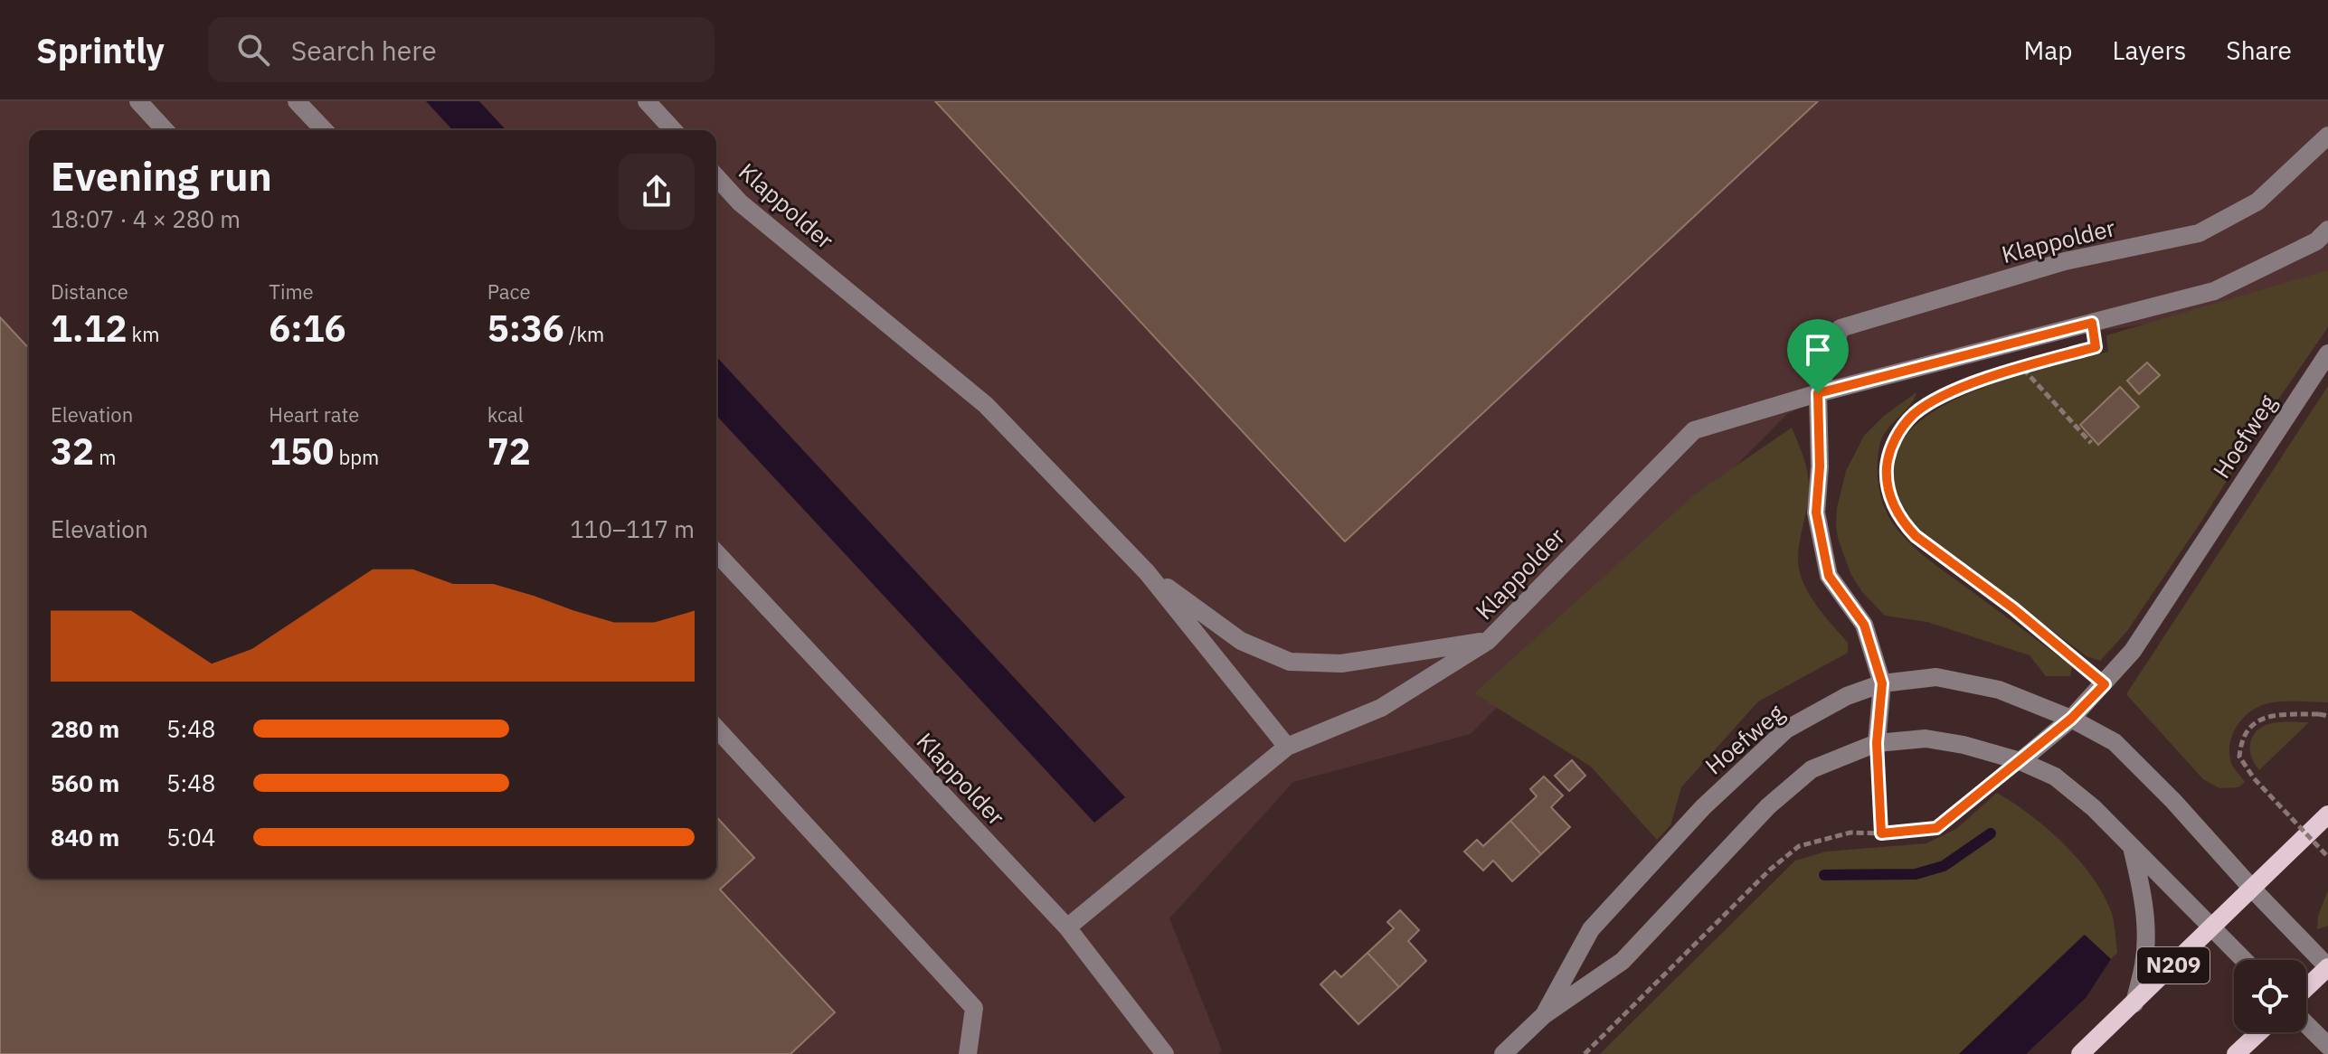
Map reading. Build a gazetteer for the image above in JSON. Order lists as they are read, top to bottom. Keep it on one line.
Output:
{"streets":{"main road":["N209"],"street":["Klappolder","Hoefweg"]},"crossings":[["Klappolder","Hoefweg"],["Hoefweg","N209"]],"page":{"header":"Sprintly","search":"Search here","nav":["Map","Layers","Share"],"heading":["Evening run","18:07 · 4 × 280 m"],"stats":[["Distance","1.12 km"],["Time","6:16"],["Pace","5:36 /km"],["Elevation","32 m"],["Heart rate","150 bpm"],["kcal","72"]],"chart":["Elevation","110–117 m"],"list":[{"name":"280 m","note":"5:48"},{"name":"560 m","note":"5:48"},{"name":"840 m","note":"5:04"}]}}
